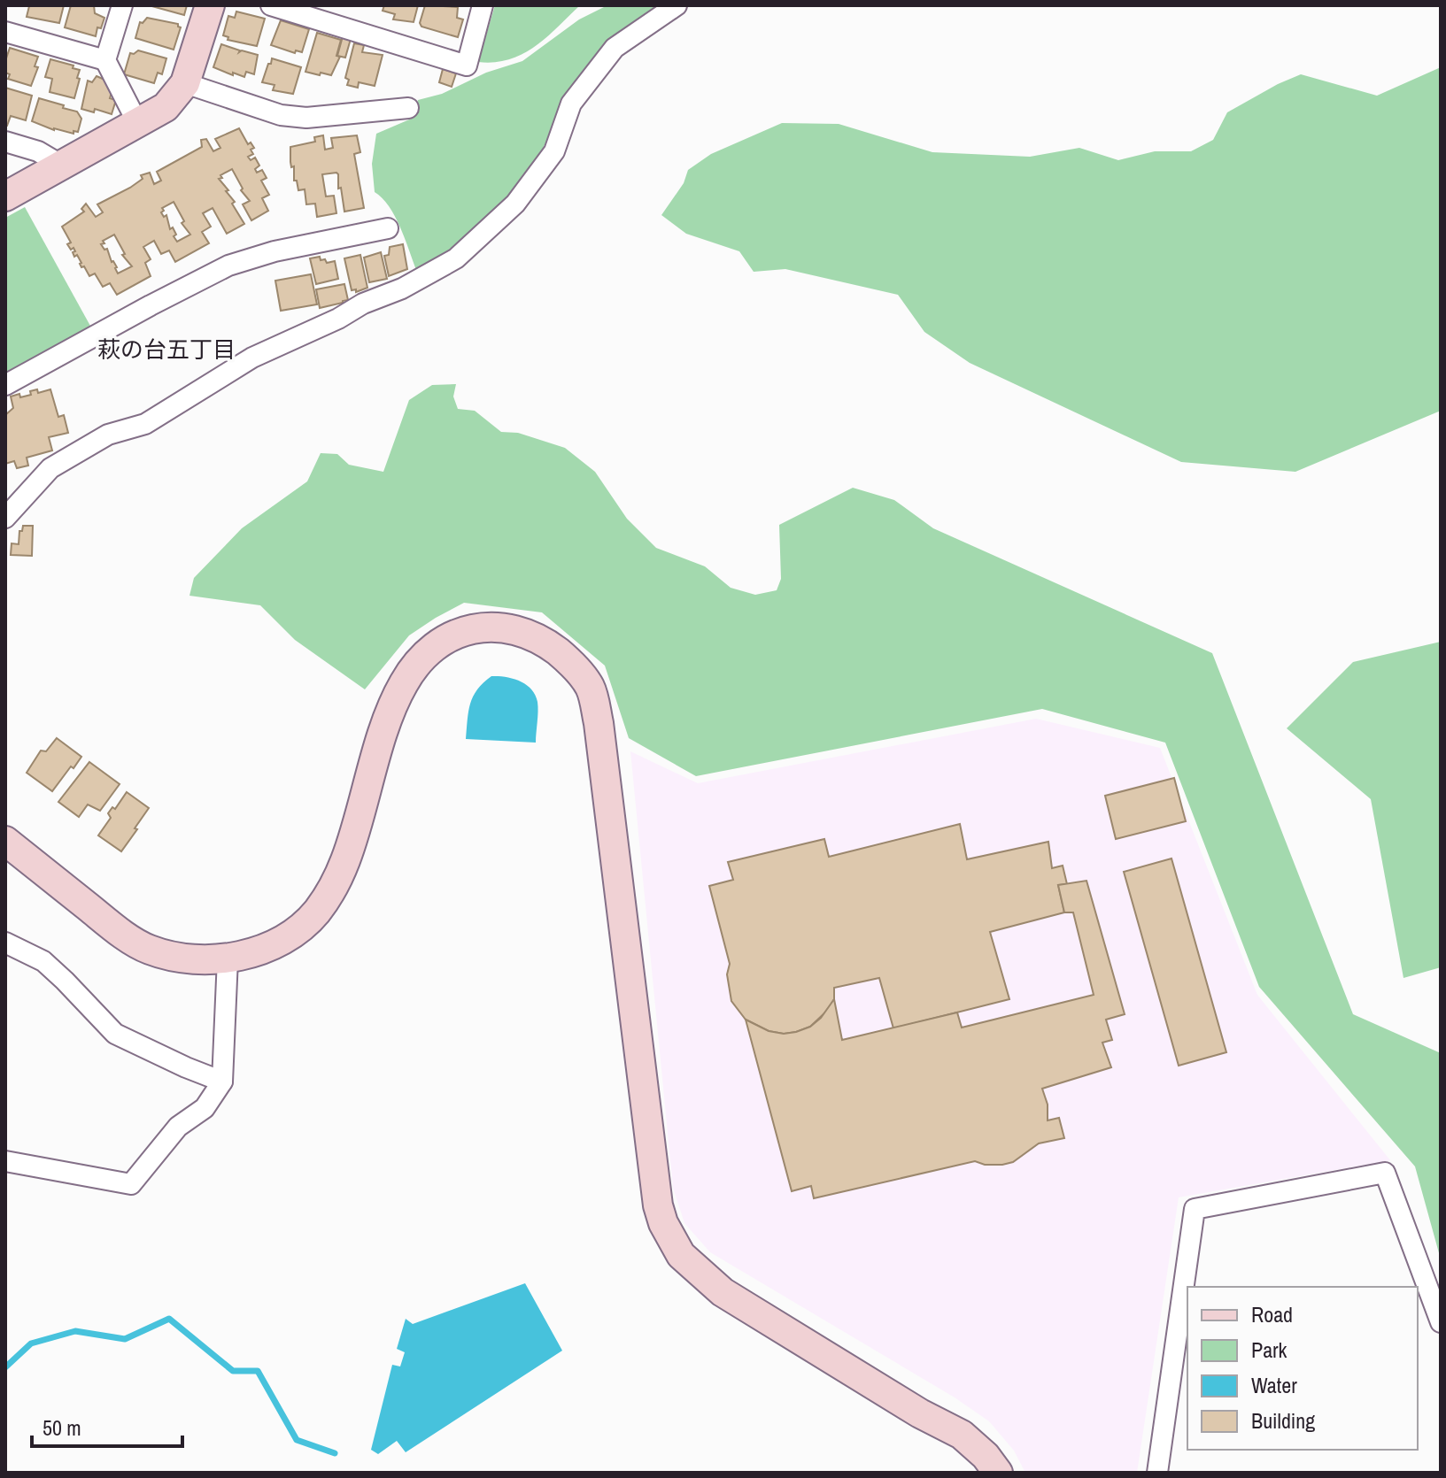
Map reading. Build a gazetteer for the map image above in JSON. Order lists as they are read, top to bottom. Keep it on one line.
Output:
{"districts":["萩の台五丁目"],"legend":["Road","Park","Water","Building"],"scale_bar":"50 m"}
